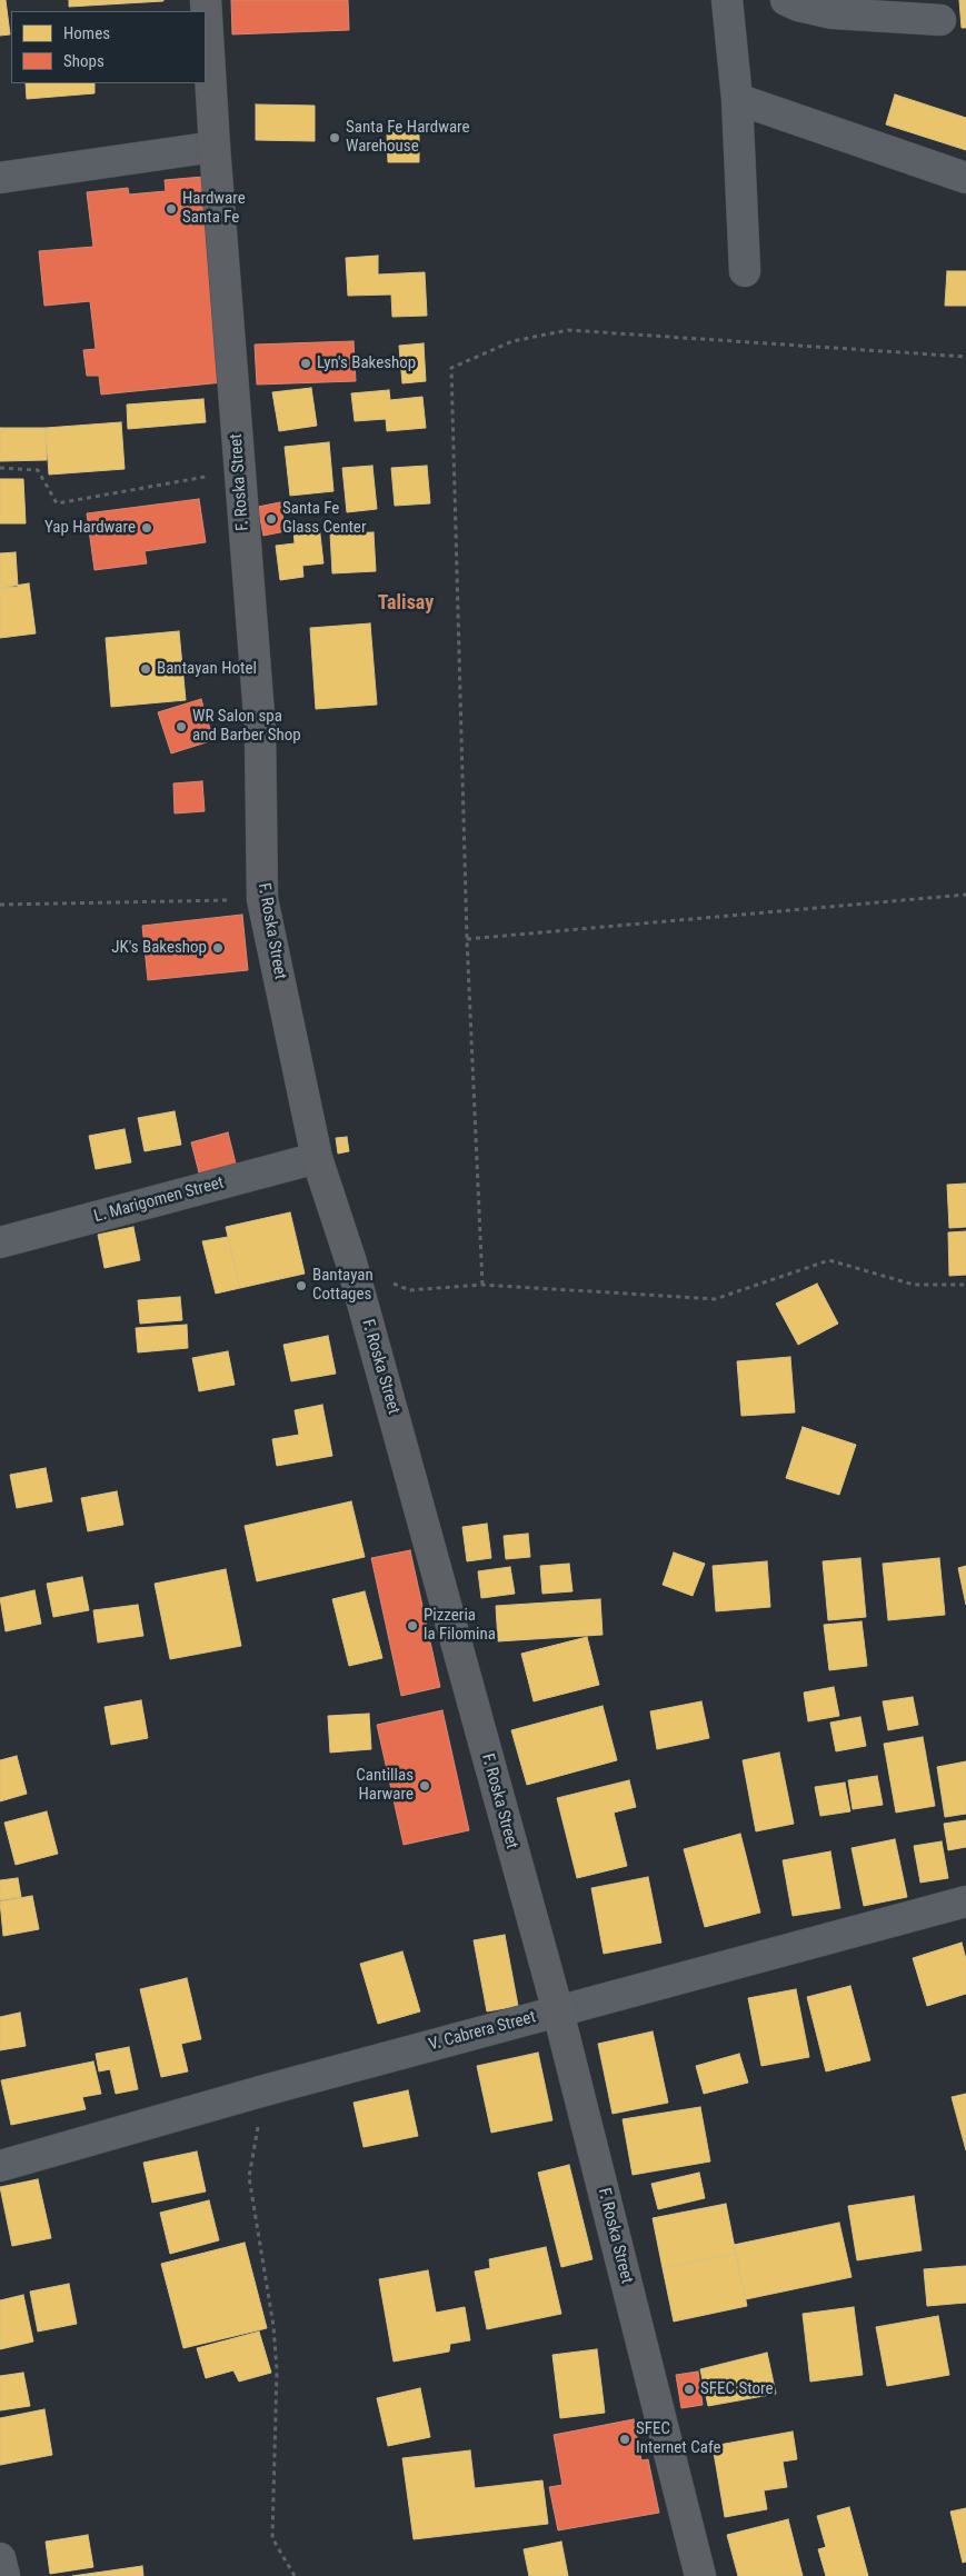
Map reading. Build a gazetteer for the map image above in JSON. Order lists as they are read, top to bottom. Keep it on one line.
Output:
{"streets":{"main road":["F. Roska Street"],"street":["L. Marigomen Street","V. Cabrera Street"]},"crossings":[["F. Roska Street","L. Marigomen Street"],["F. Roska Street","V. Cabrera Street"]],"districts":["Talisay"],"places":["Santa Fe Hardware Warehouse","Hardware Santa Fe","Lyn's Bakeshop","Santa Fe Glass Center","Yap Hardware","Bantayan Hotel","WR Salon spa and Barber Shop","JK's Bakeshop","Bantayan Cottages","Pizzeria la Filomina","Cantillas Harware","SFEC Store","SFEC Internet Cafe"],"legend":["Homes","Shops"]}
